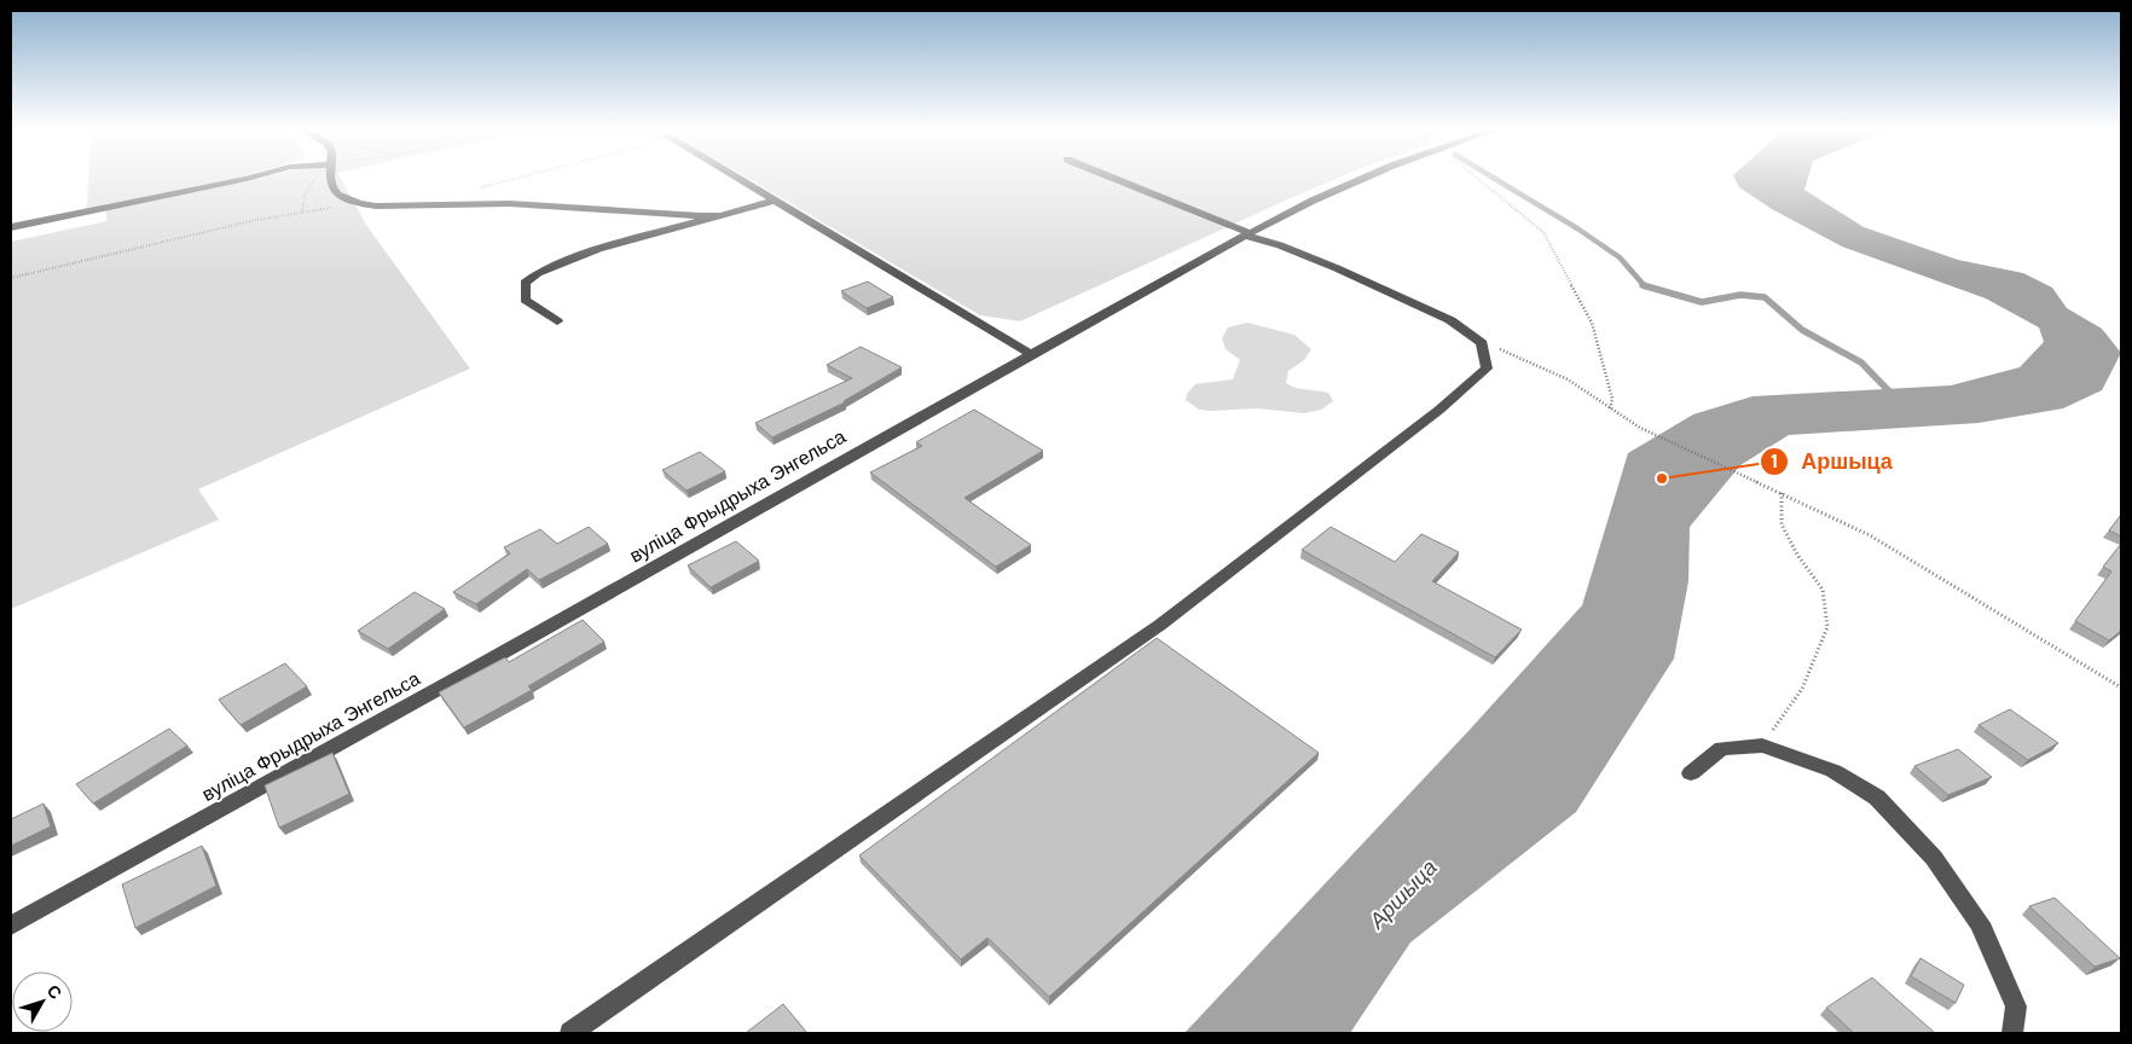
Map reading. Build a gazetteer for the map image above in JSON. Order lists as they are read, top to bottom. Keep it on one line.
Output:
{"streets":{"street":["вуліца Фрыдрыха Энгельса"]},"water":["Аршыца"],"places":["Аршыца"],"north":"top right"}
